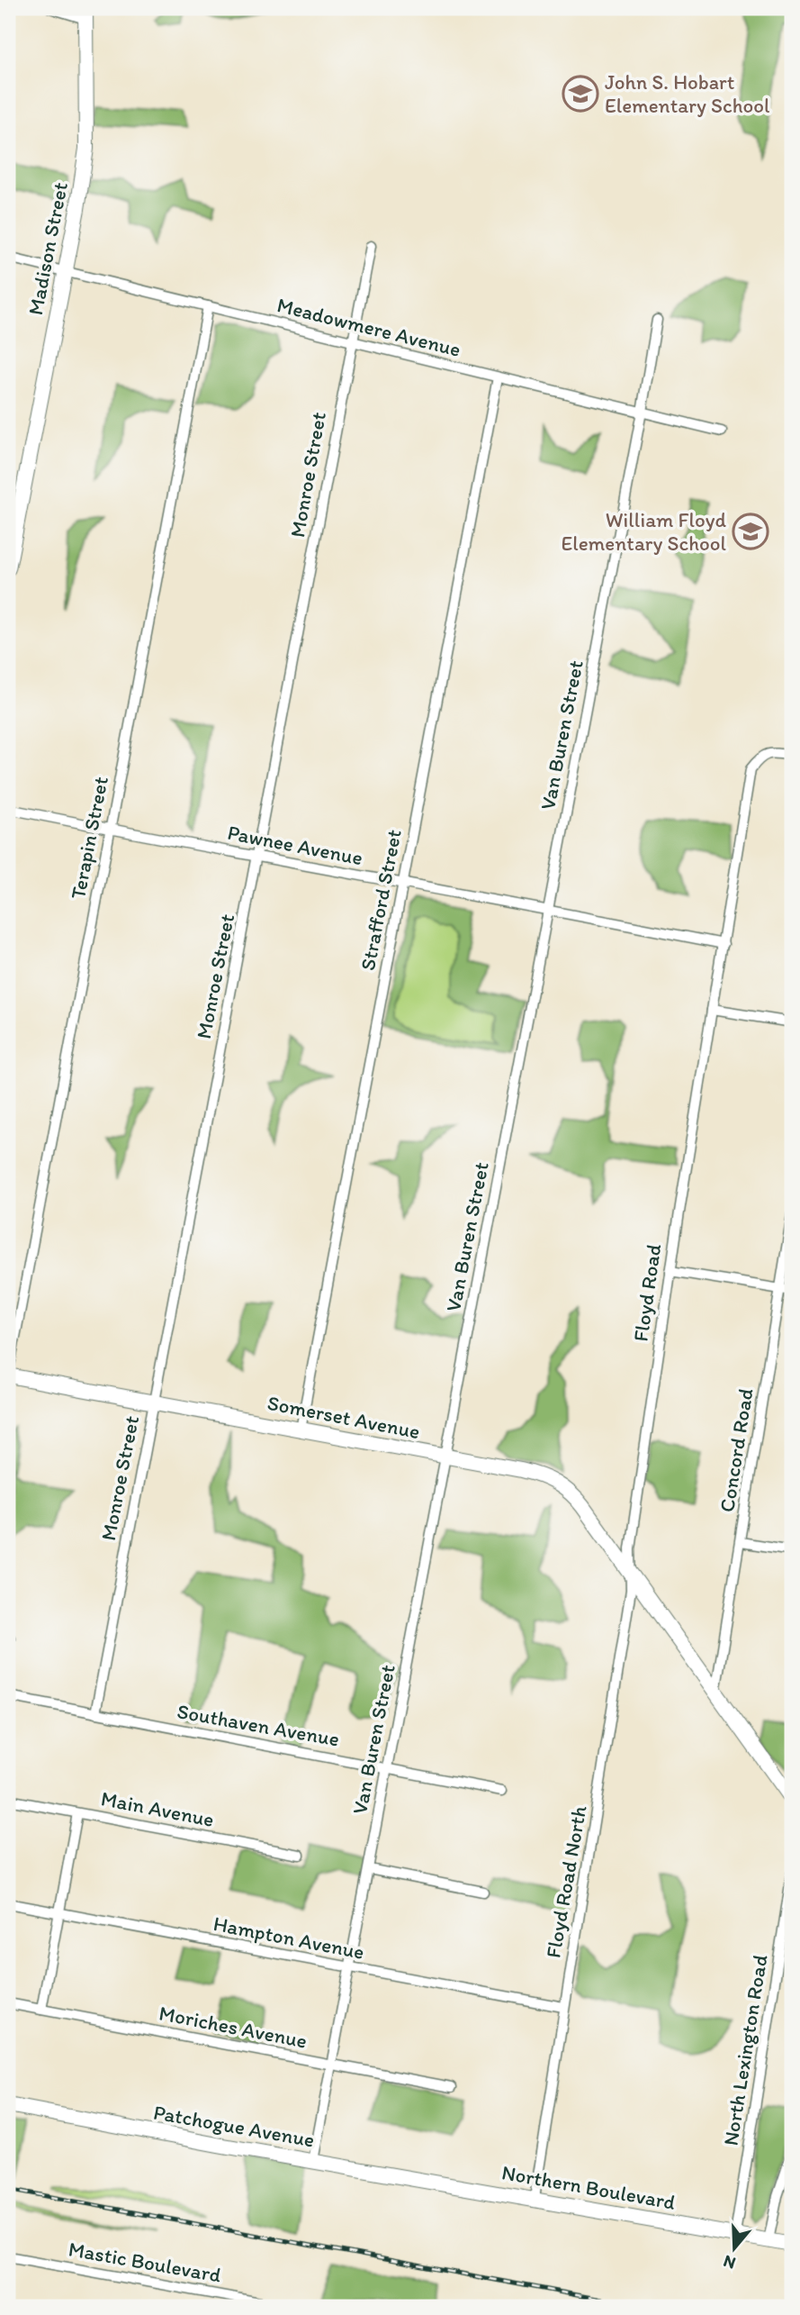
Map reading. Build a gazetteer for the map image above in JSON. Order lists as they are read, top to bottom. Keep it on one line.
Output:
{"streets":{"street":["Madison Street","Meadowmere Avenue","Monroe Street","Van Buren Street","Terapin Street","Pawnee Avenue","Strafford Street","Floyd Road","Somerset Avenue","Concord Road","Southaven Avenue","Main Avenue","Floyd Road North","Hampton Avenue","Moriches Avenue","North Lexington Road","Patchogue Avenue","Northern Boulevard","Mastic Boulevard"]},"crossings":[["Madison Street","Meadowmere Avenue"],["Meadowmere Avenue","Monroe Street"],["Meadowmere Avenue","Van Buren Street"],["Meadowmere Avenue","Terapin Street"],["Meadowmere Avenue","Strafford Street"],["Monroe Street","Pawnee Avenue"],["Monroe Street","Somerset Avenue"],["Monroe Street","Southaven Avenue"],["Van Buren Street","Pawnee Avenue"],["Van Buren Street","Somerset Avenue"],["Van Buren Street","Southaven Avenue"],["Van Buren Street","Hampton Avenue"],["Van Buren Street","Moriches Avenue"],["Van Buren Street","Patchogue Avenue"],["Terapin Street","Pawnee Avenue"],["Terapin Street","Somerset Avenue"],["Pawnee Avenue","Strafford Street"],["Pawnee Avenue","Floyd Road"],["Strafford Street","Somerset Avenue"],["Floyd Road","Somerset Avenue"],["Floyd Road","Floyd Road North"],["Somerset Avenue","Floyd Road North"],["Floyd Road North","Hampton Avenue"],["Floyd Road North","Northern Boulevard"],["North Lexington Road","Northern Boulevard"],["Patchogue Avenue","Northern Boulevard"]],"places":{"school or university":["John S. Hobart Elementary School","William Floyd Elementary School"]},"north":"bottom"}
